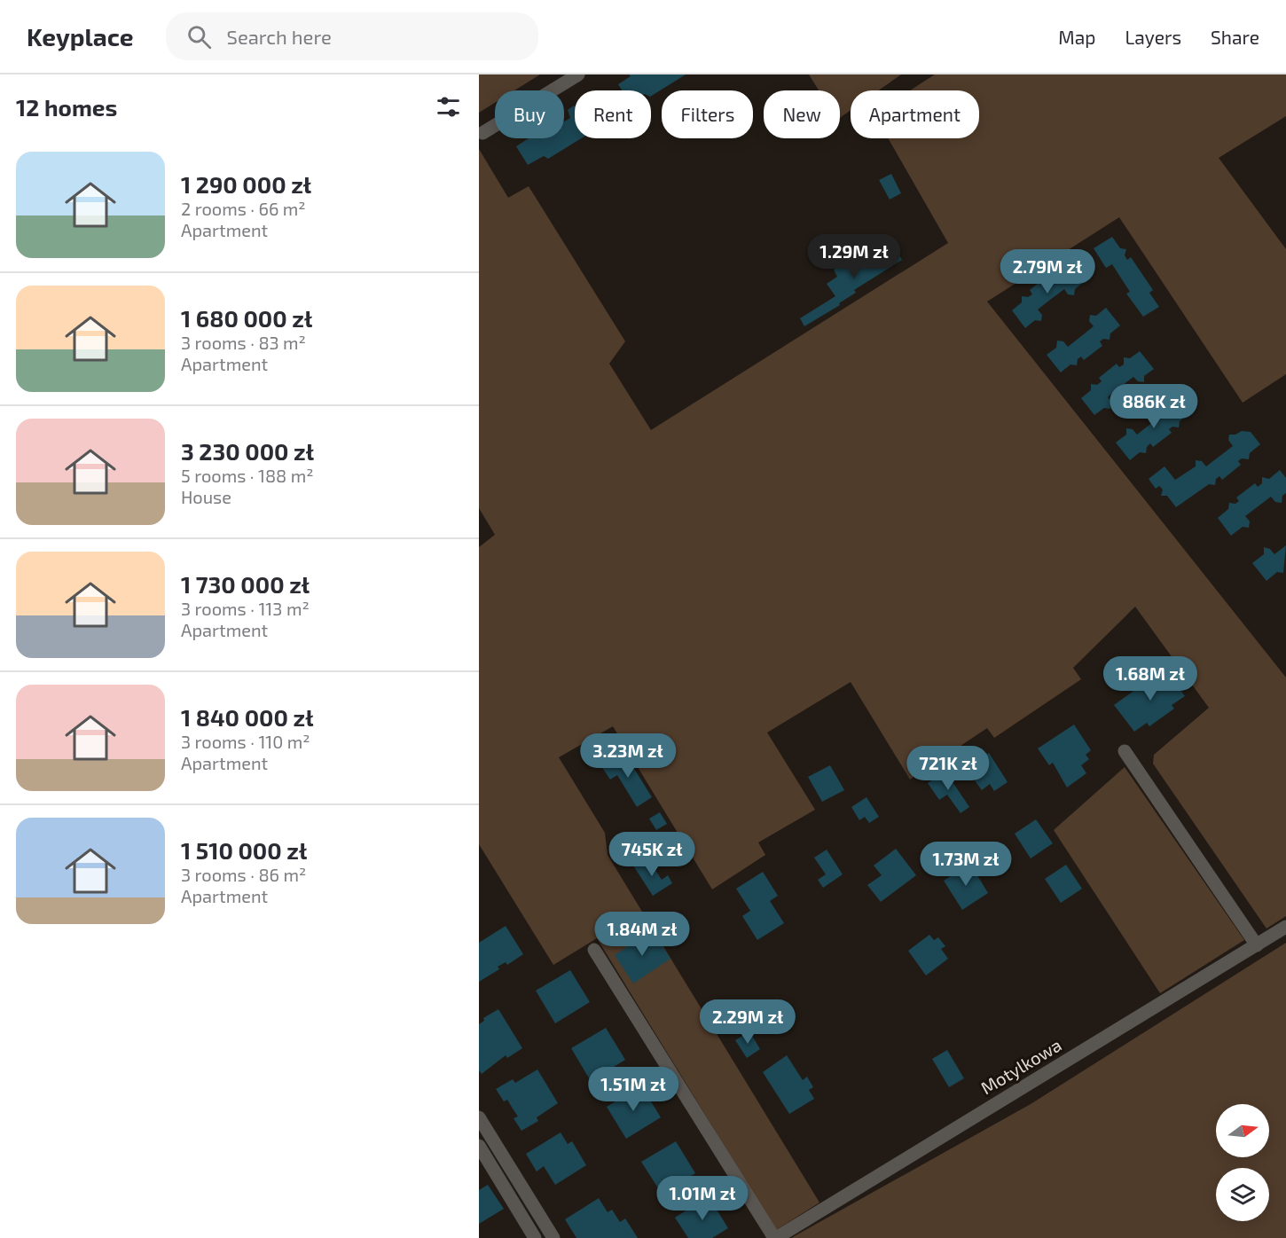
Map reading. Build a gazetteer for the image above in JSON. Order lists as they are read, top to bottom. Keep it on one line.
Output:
{"streets":{"street":["Motylkowa"]},"north":"right","page":{"header":"Keyplace","search":"Search here","nav":["Map","Layers","Share"],"heading":"12 homes","chip":["Buy","Rent","Filters","New","Apartment"],"list":[{"name":"1 290 000 zł","note":"2 rooms · 66 m² · Apartment"},{"name":"1 680 000 zł","note":"3 rooms · 83 m² · Apartment"},{"name":"3 230 000 zł","note":"5 rooms · 188 m² · House"},{"name":"1 730 000 zł","note":"3 rooms · 113 m² · Apartment"},{"name":"1 840 000 zł","note":"3 rooms · 110 m² · Apartment"},{"name":"1 510 000 zł","note":"3 rooms · 86 m² · Apartment"}],"price":["1.29M zł","2.79M zł","886K zł","1.68M zł","3.23M zł","721K zł","745K zł","1.73M zł","1.84M zł","2.29M zł","1.51M zł","1.01M zł"]}}
